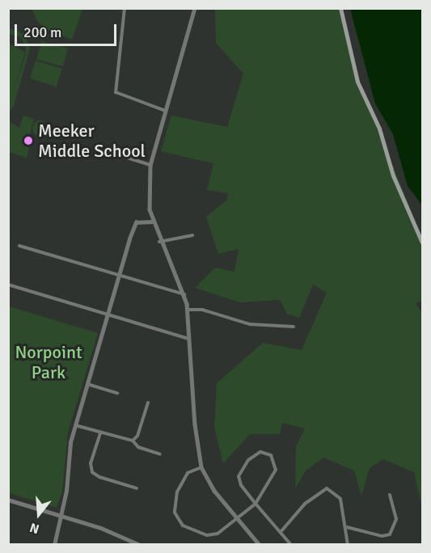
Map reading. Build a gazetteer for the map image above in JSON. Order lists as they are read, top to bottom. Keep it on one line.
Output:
{"parks":["Norpoint Park"],"places":["Meeker Middle School"],"scale_bar":"200 m","north":"bottom"}
